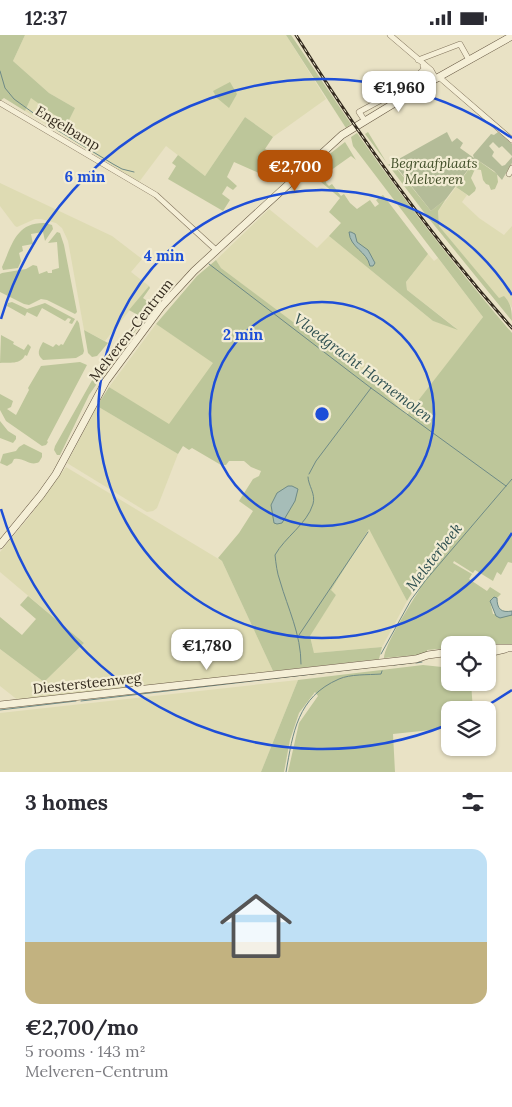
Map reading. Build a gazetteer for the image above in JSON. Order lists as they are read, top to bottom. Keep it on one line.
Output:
{"streets":{"main road":["Melveren-Centrum","Diestersteenweg"],"street":["Engelbamp"]},"crossings":[["Engelbamp","Melveren-Centrum"]],"water":["Vloedgracht Hornemolen","Melsterbeek"],"parks":["Begraafplaats Melveren"],"page":{"status":"12:37","price":["€1,960","€2,700","€1,780"],"heading":"3 homes","list":[{"name":"€2,700/mo","note":"5 rooms · 143 m² · Melveren-Centrum"}]},"rings":["6 min","4 min","2 min"]}
